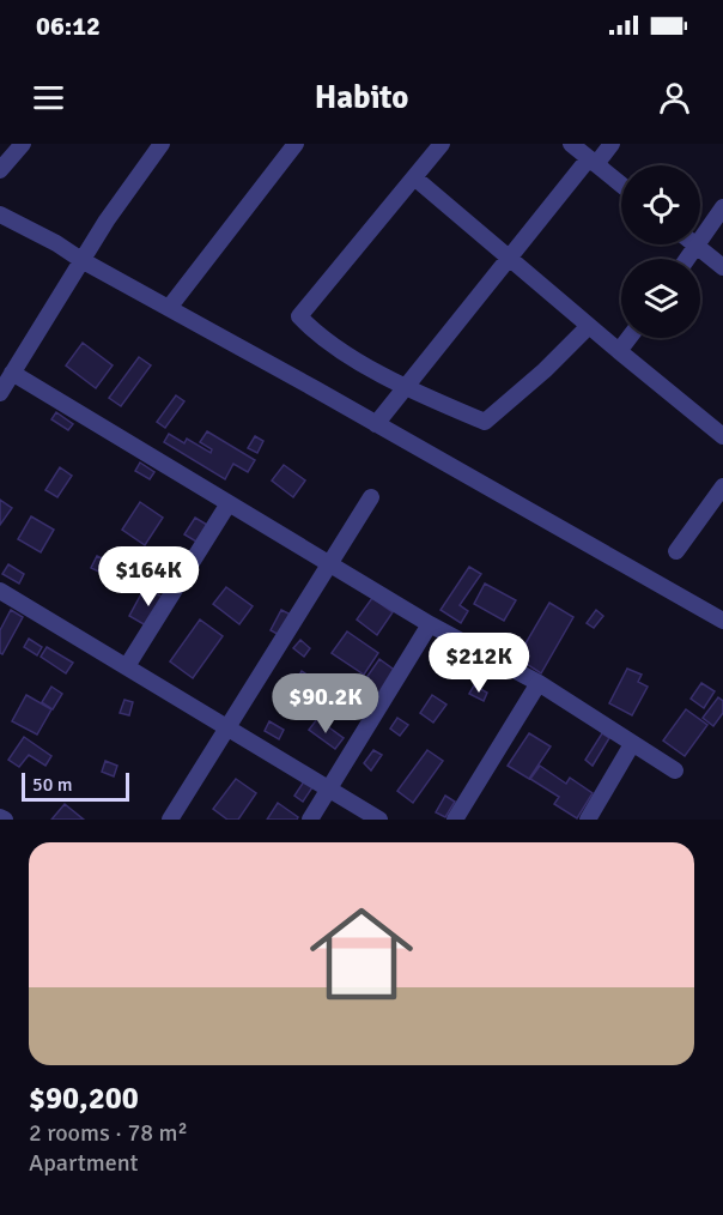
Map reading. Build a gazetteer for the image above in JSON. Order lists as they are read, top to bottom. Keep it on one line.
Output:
{"scale_bar":"50 m","page":{"status":"06:12","header":"Habito","price":["$164K","$212K","$90.2K"],"scale":"50 m","list":[{"name":"$90,200","note":"2 rooms · 78 m² · Apartment"}]}}
